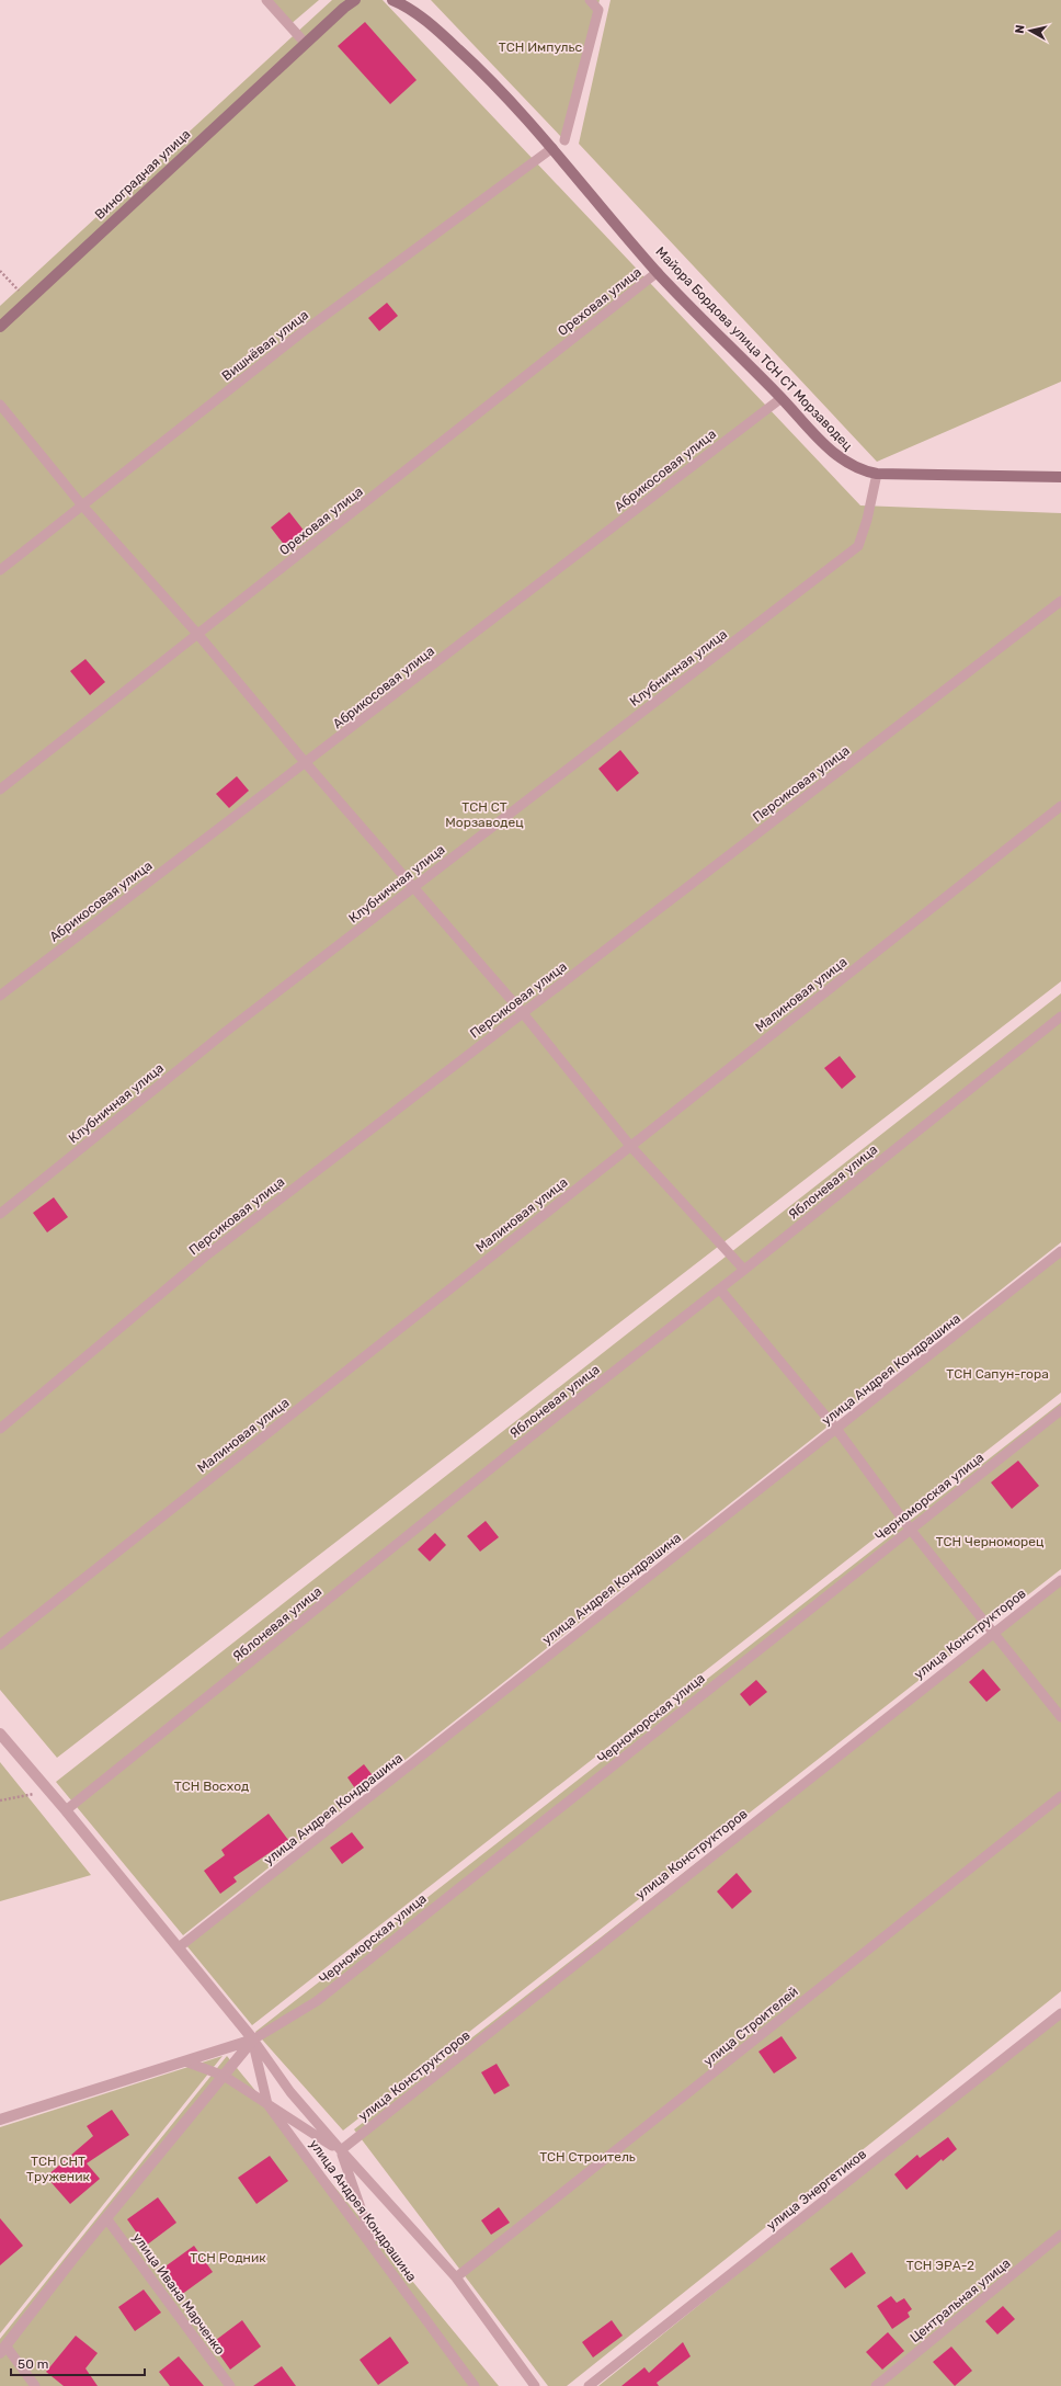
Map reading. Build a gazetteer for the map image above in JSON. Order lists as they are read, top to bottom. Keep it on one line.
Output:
{"streets":{"street":["Виноградная улица","Майора Бордова улица ТСН СТ Морзаводец"],"lane":["Ореховая улица","Вишнёвая улица","Абрикосовая улица","Клубничная улица","Персиковая улица","Малиновая улица","Яблоневая улица","улица Андрея Кондрашина","Черноморская улица","улица Конструкторов","улица Строителей","улица Энергетиков","улица Ивана Марченко","Центральная улица"]},"crossings":[["Ореховая улица","Майора Бордова улица ТСН СТ Морзаводец"],["Вишнёвая улица","Майора Бордова улица ТСН СТ Морзаводец"],["Майора Бордова улица ТСН СТ Морзаводец","Абрикосовая улица"],["Майора Бордова улица ТСН СТ Морзаводец","Клубничная улица"],["улица Андрея Кондрашина","Черноморская улица"]],"parks":["ТСН Импульс","ТСН СТ Морзаводец","ТСН Сапун-гора","ТСН Черноморец","ТСН Восход","ТСН Строитель","ТСН СНТ Труженик","ТСН Родник","ТСН ЭРА-2"],"scale_bar":"50 m","north":"left"}
